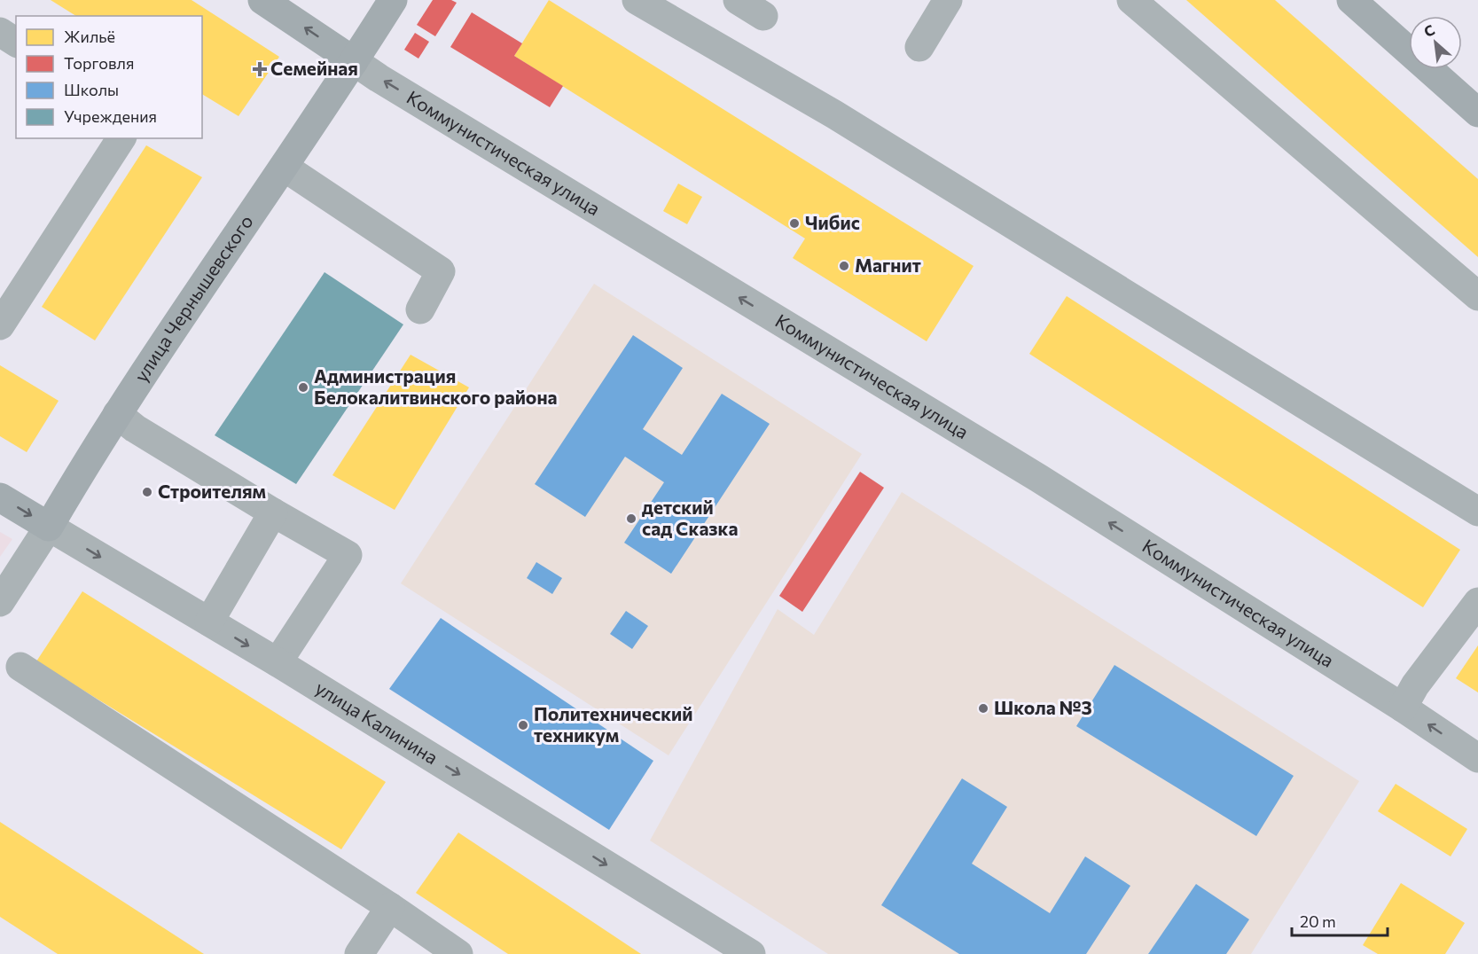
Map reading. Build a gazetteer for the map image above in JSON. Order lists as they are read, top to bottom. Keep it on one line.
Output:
{"streets":{"main road":["Коммунистическая улица","улица Чернышевского","улица Калинина"]},"crossings":[["Коммунистическая улица","улица Чернышевского"],["улица Чернышевского","улица Калинина"]],"one_way":["Коммунистическая улица","улица Калинина"],"places":{"health":["Семейная"],"other":["Чибис","Магнит","Администрация Белокалитвинского района","Строителям","детский сад Сказка","Школа №3","Политехнический техникум"]},"legend":["Жильё","Торговля","Школы","Учреждения"],"scale_bar":"20 m","north":"top left"}
